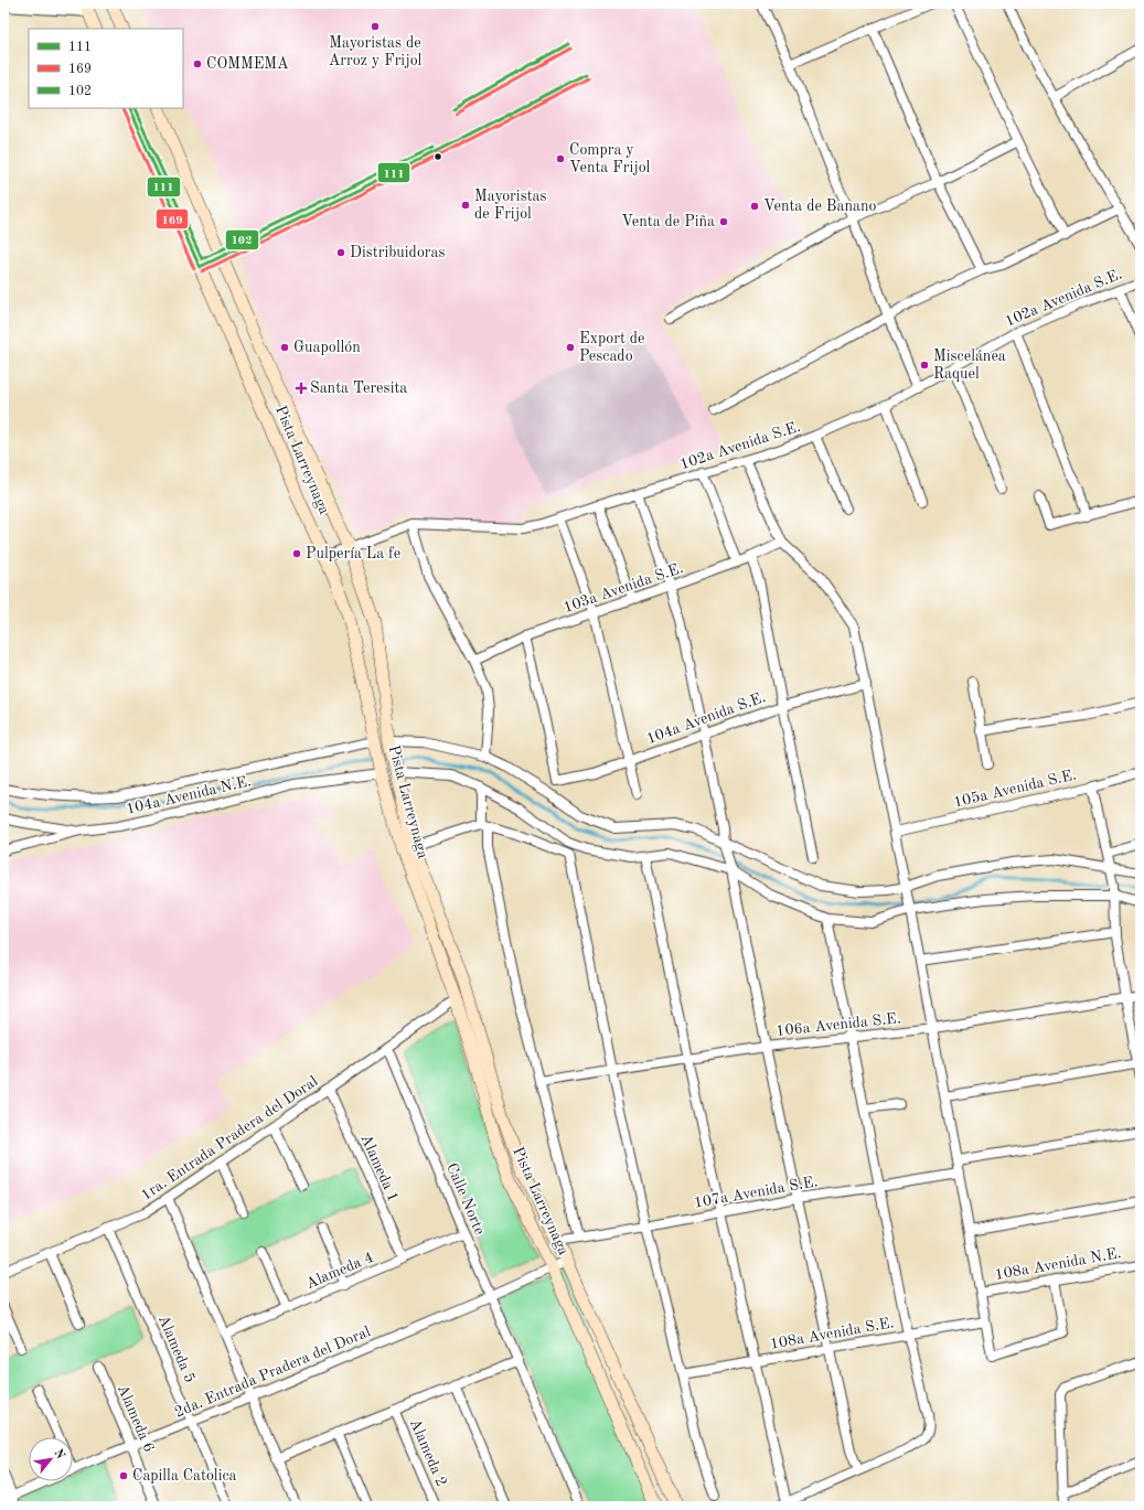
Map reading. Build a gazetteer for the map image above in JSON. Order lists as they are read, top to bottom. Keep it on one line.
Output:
{"streets":{"main road":["Pista Larreynaga"],"street":["102a Avenida S.E.","103a Avenida S.E.","104a Avenida S.E.","105a Avenida S.E.","104a Avenida N.E.","106a Avenida S.E.","1ra. Entrada Pradera del Doral","Alameda 1","107a Avenida S.E.","Calle Norte","108a Avenida N.E.","Alameda 4","108a Avenida S.E.","Alameda 5","2da. Entrada Pradera del Doral","Alameda 6","Alameda 2"]},"crossings":[["102a Avenida S.E.","Pista Larreynaga"],["Pista Larreynaga","104a Avenida N.E."],["Pista Larreynaga","1ra. Entrada Pradera del Doral"],["Pista Larreynaga","107a Avenida S.E."],["Pista Larreynaga","2da. Entrada Pradera del Doral"],["103a Avenida S.E.","104a Avenida S.E."],["1ra. Entrada Pradera del Doral","Alameda 1"],["1ra. Entrada Pradera del Doral","Calle Norte"],["1ra. Entrada Pradera del Doral","Alameda 5"],["Alameda 1","Alameda 4"],["Calle Norte","Alameda 4"],["Calle Norte","2da. Entrada Pradera del Doral"],["Alameda 5","2da. Entrada Pradera del Doral"],["2da. Entrada Pradera del Doral","Alameda 6"]],"places":{"other":["Mayoristas de Arroz y Frijol","COMMEMA","Compra y Venta Frijol","Mayoristas de Frijol","Venta de Banano","Venta de Piña","Distribuidoras","Guapollón","Export de Pescado","Miscelánea Raquel","Pulpería La fe","Capilla Catolica"],"health":["Santa Teresita"]},"lines":["transit line 111","transit line 169","transit line 102"],"legend":["111","169","102"],"north":"top right"}
